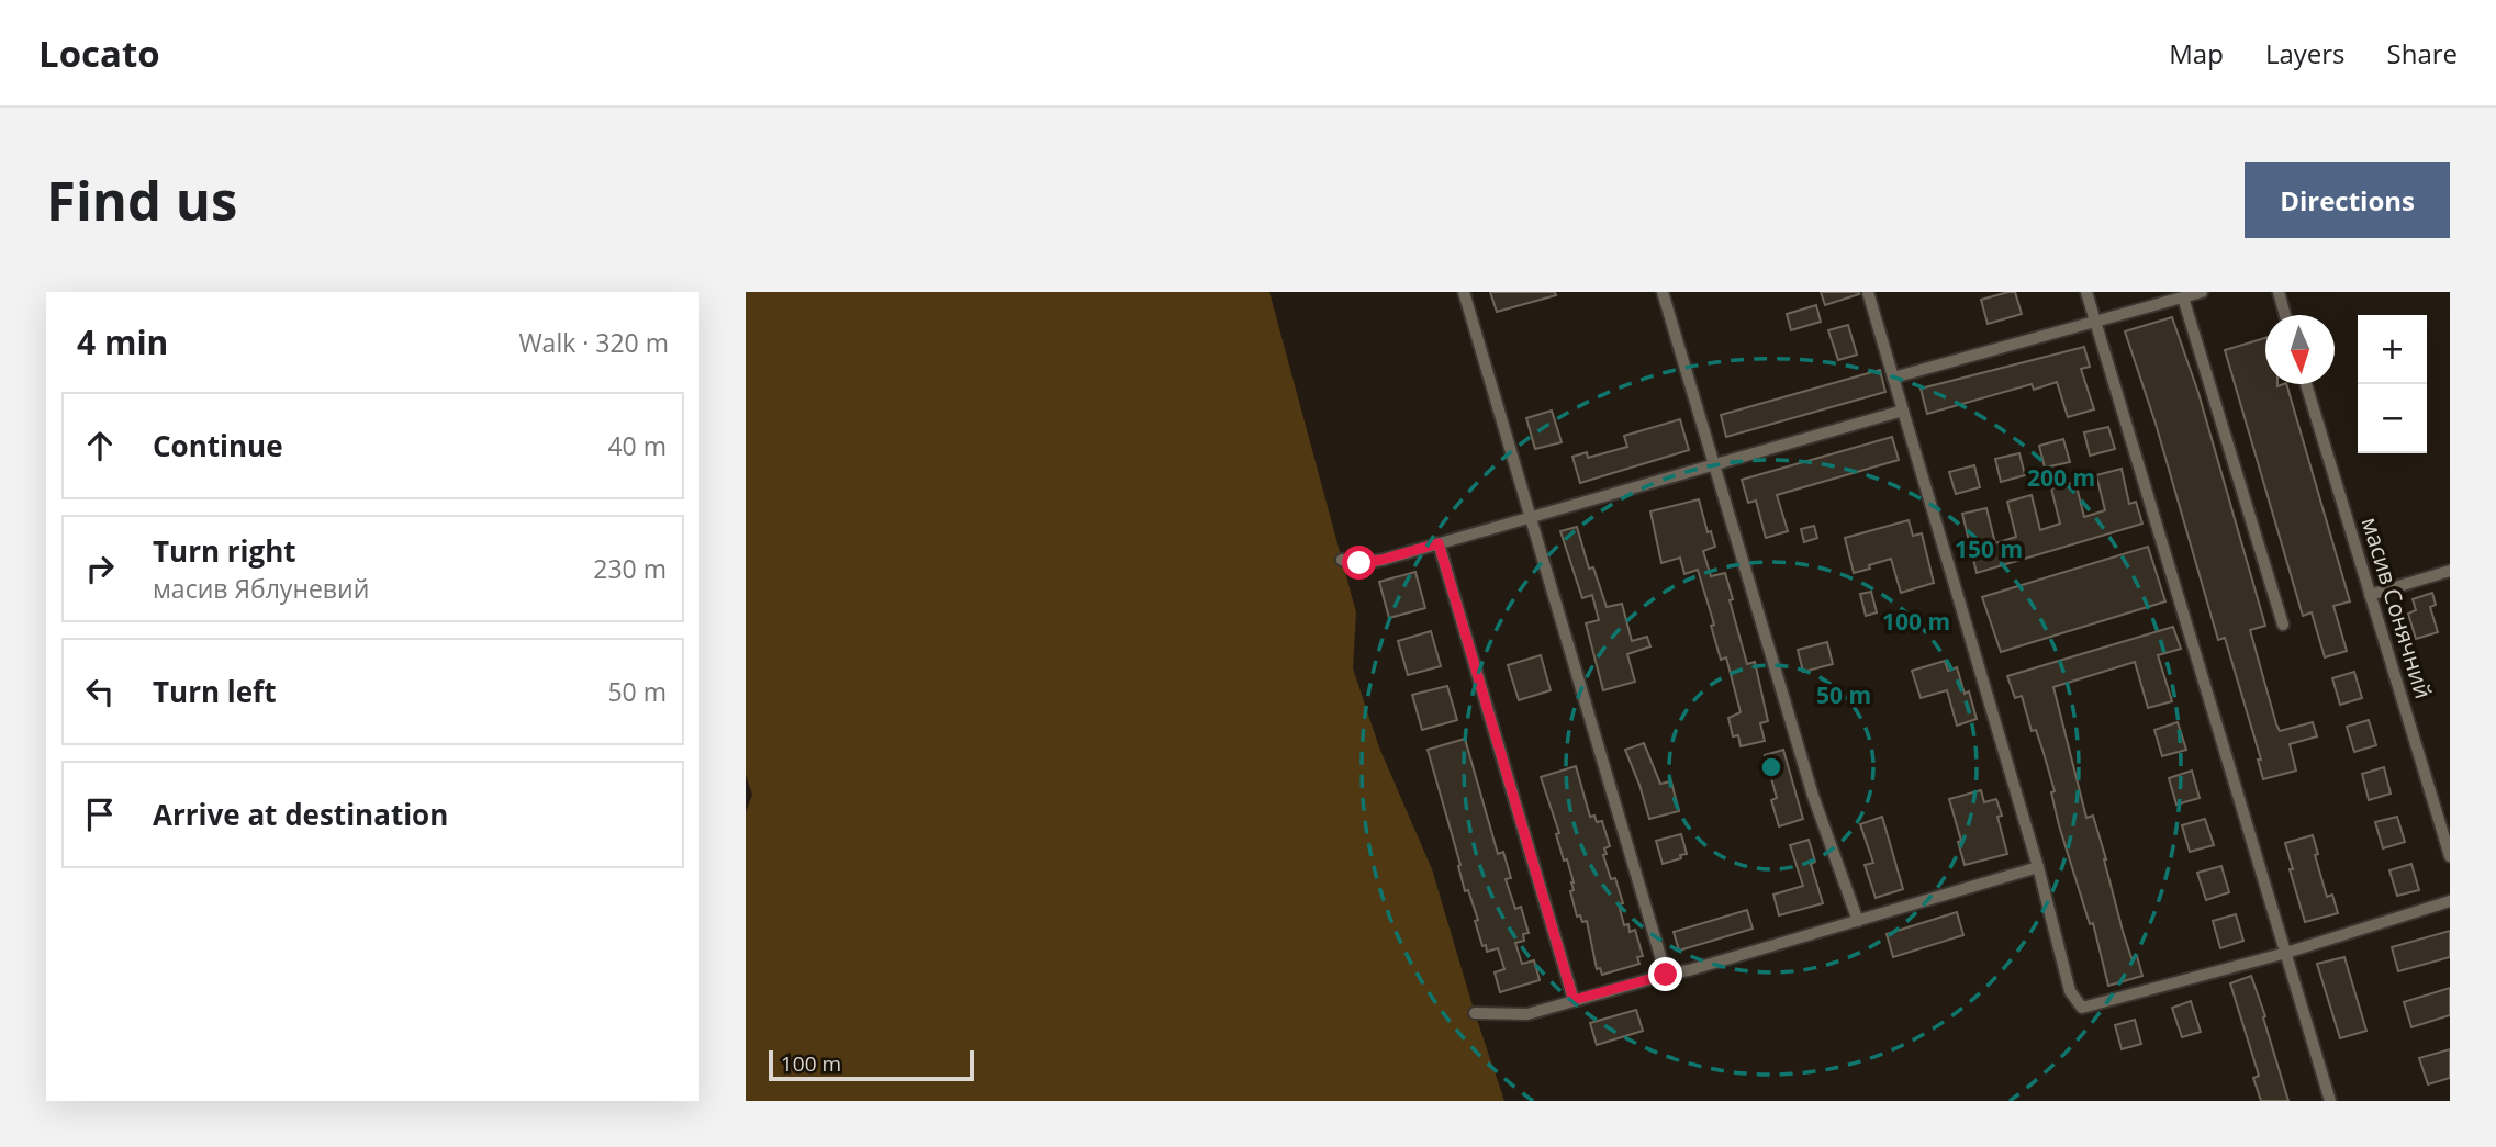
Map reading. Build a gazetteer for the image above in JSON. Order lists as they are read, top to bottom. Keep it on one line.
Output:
{"streets":{"street":["масив Сонячний"]},"scale_bar":"100 m","north":"bottom","page":{"header":"Locato","nav":["Map","Layers","Share"],"buttons":"Directions","title":"Find us","heading":["4 min","Walk · 320 m"],"map_buttons":["+","−"],"list":[["Continue","40 m"],["Turn right","масив Яблуневий","230 m"],["Turn left","50 m"],"Arrive at destination"],"scale":"100 m"},"rings":["200 m","150 m","100 m","50 m"]}
